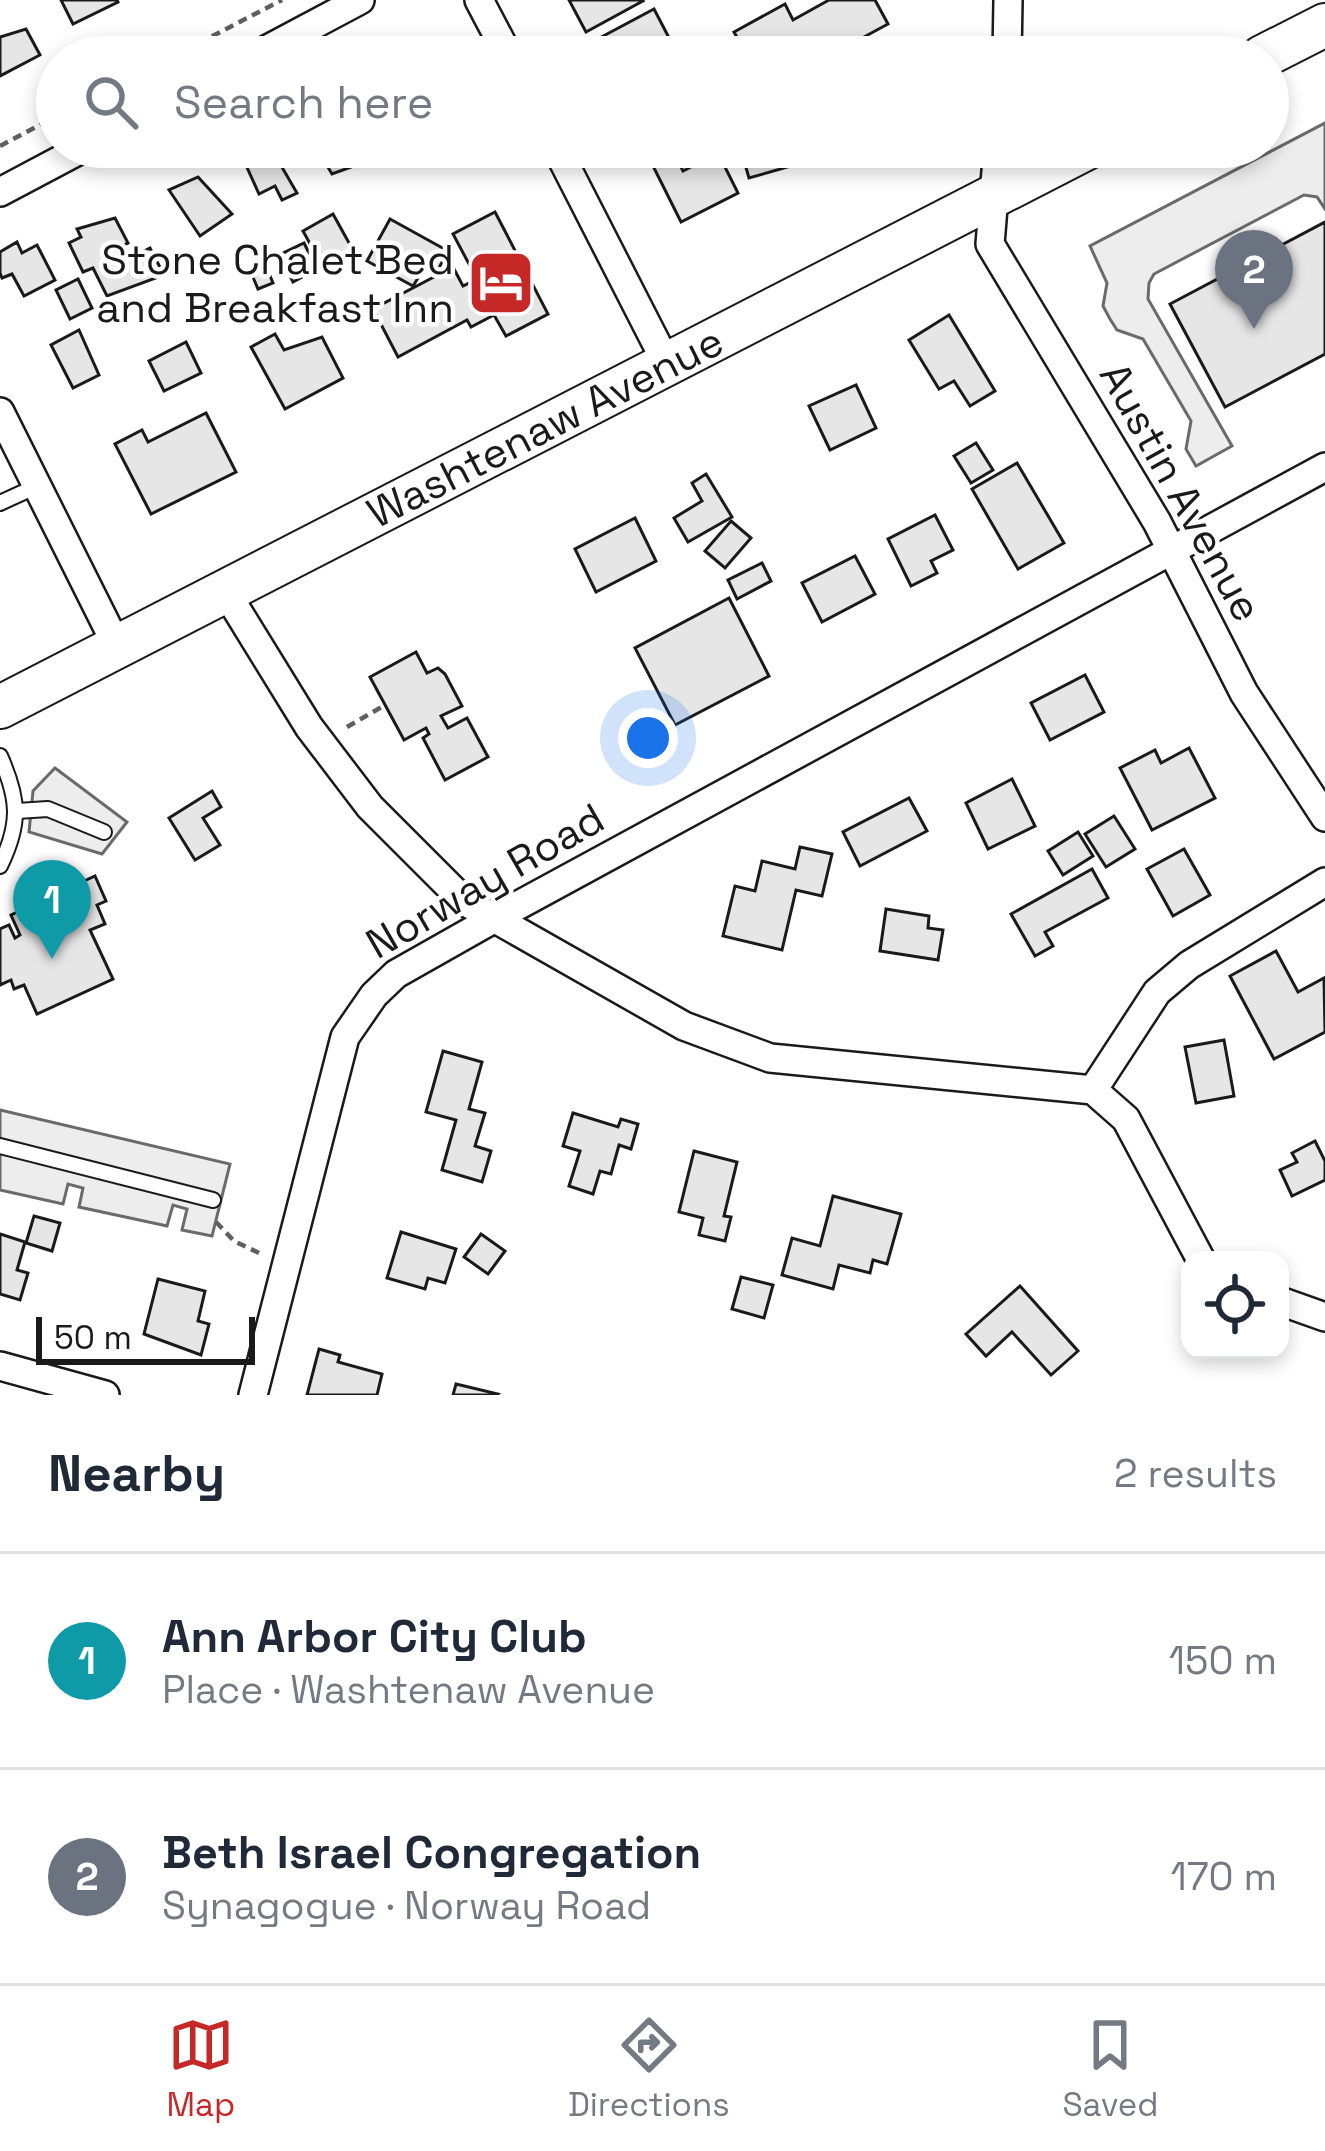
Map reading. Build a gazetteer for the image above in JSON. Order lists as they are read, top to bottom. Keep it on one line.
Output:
{"streets":{"main road":["Washtenaw Avenue"],"street":["Austin Avenue","Norway Road"]},"crossings":[["Washtenaw Avenue","Austin Avenue"],["Austin Avenue","Norway Road"]],"places":{"hotel":["Stone Chalet Bed and Breakfast Inn"]},"scale_bar":"50 m","page":{"search":"Search here","pins":["2","1"],"scale":"50 m","heading":["Nearby","2 results"],"list":[{"mark":"1","name":"Ann Arbor City Club","note":"Place · Washtenaw Avenue","value":"150 m"},{"mark":"2","name":"Beth Israel Congregation","note":"Synagogue · Norway Road","value":"170 m"}],"nav":["Map","Directions","Saved"]}}
